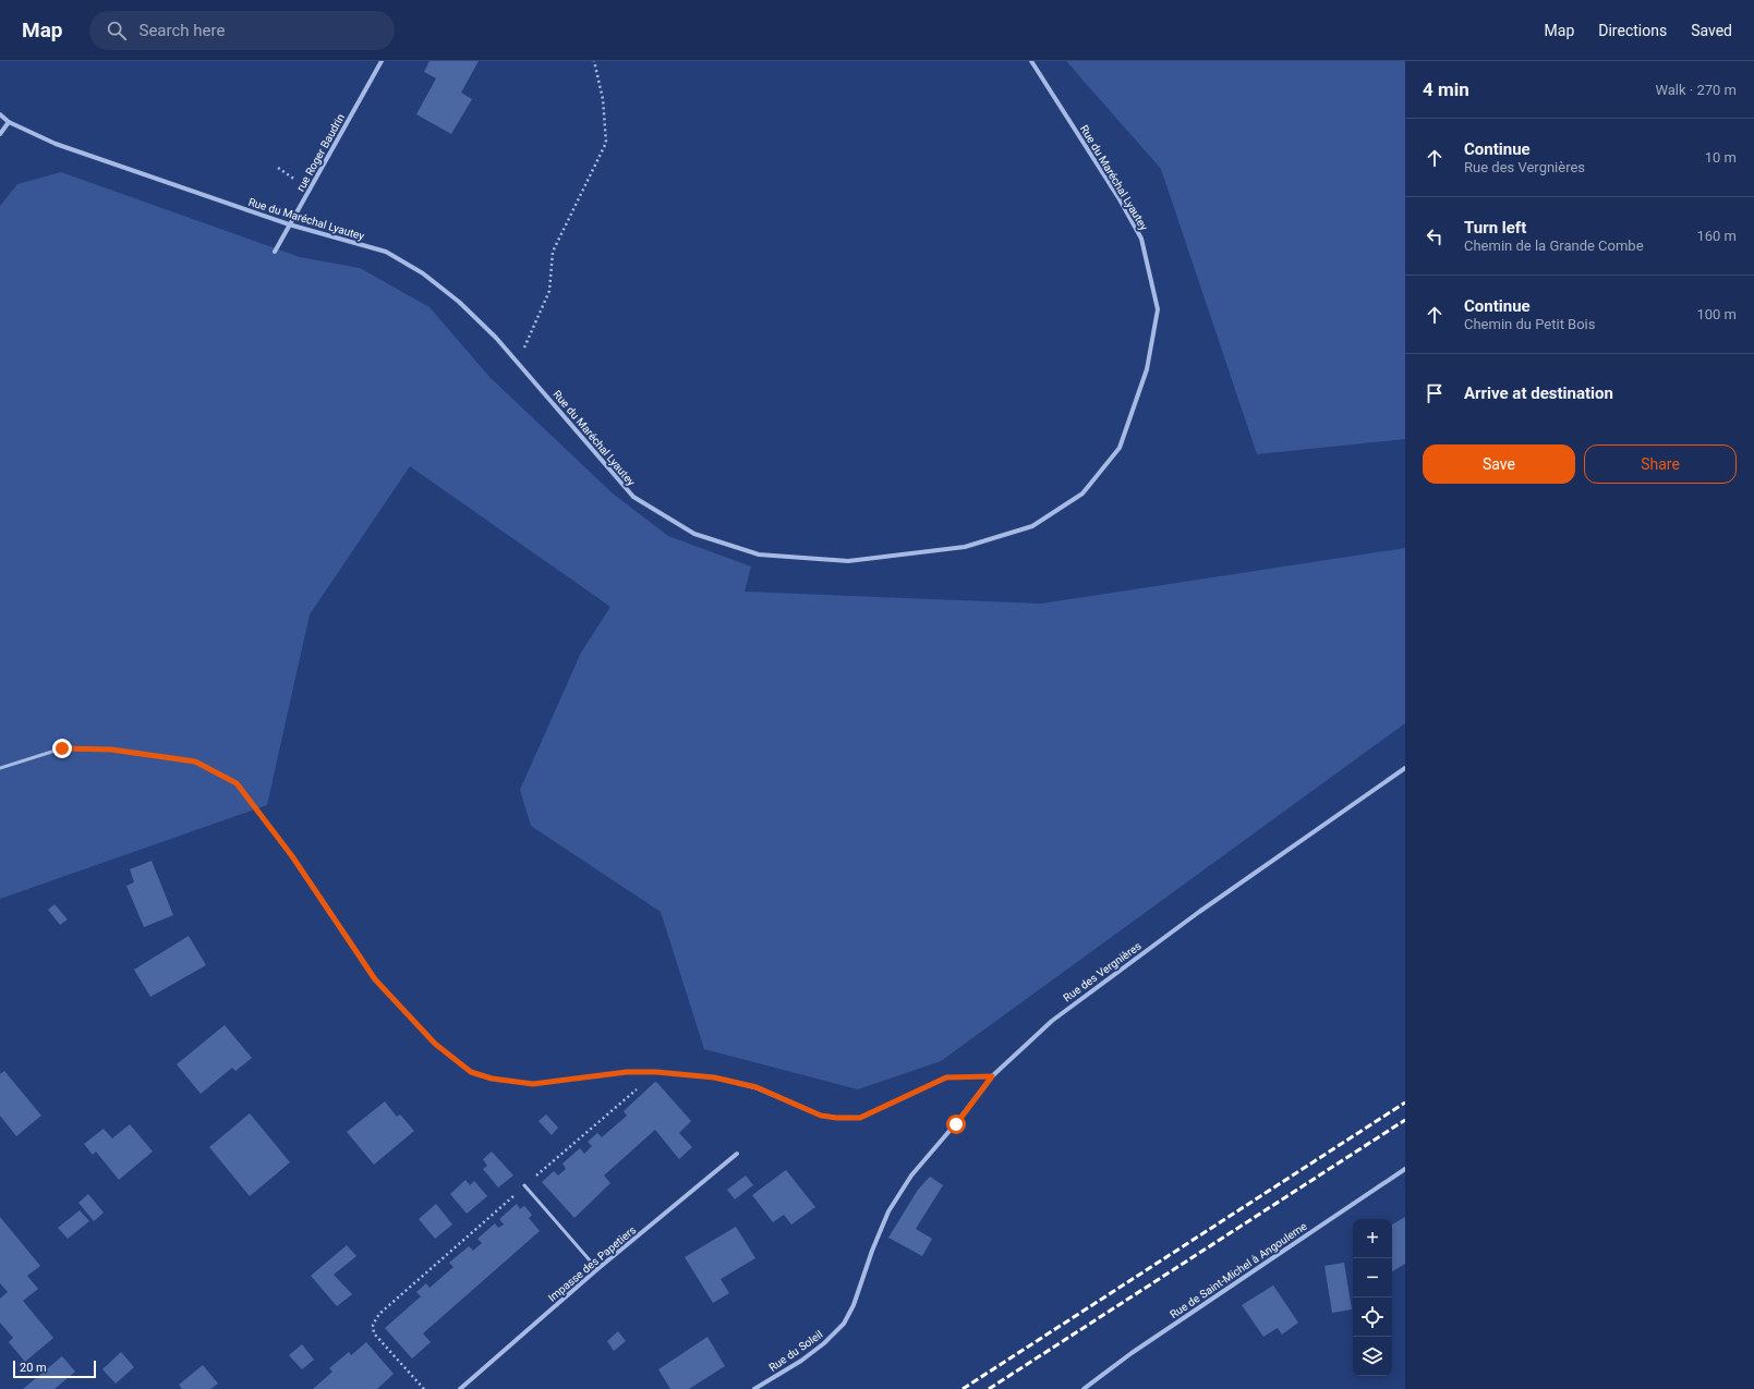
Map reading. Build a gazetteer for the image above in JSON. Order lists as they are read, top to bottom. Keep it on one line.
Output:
{"streets":{"street":["rue Roger Baudrin","Rue du Maréchal Lyautey","Rue des Vergnières","Impasse des Papetiers","Rue de Saint-Michel à Angouleme","Rue du Soleil"]},"crossings":[["rue Roger Baudrin","Rue du Maréchal Lyautey"],["Rue des Vergnières","Rue du Soleil"]],"scale_bar":"20 m","page":{"header":"Map","search":"Search here","nav":["Map","Directions","Saved"],"heading":["4 min","Walk · 270 m"],"list":[["Continue","Rue des Vergnières","10 m"],["Turn left","Chemin de la Grande Combe","160 m"],["Continue","Chemin du Petit Bois","100 m"],"Arrive at destination"],"buttons":["Save","Share"],"map_buttons":["+","−"],"scale":"20 m"}}
